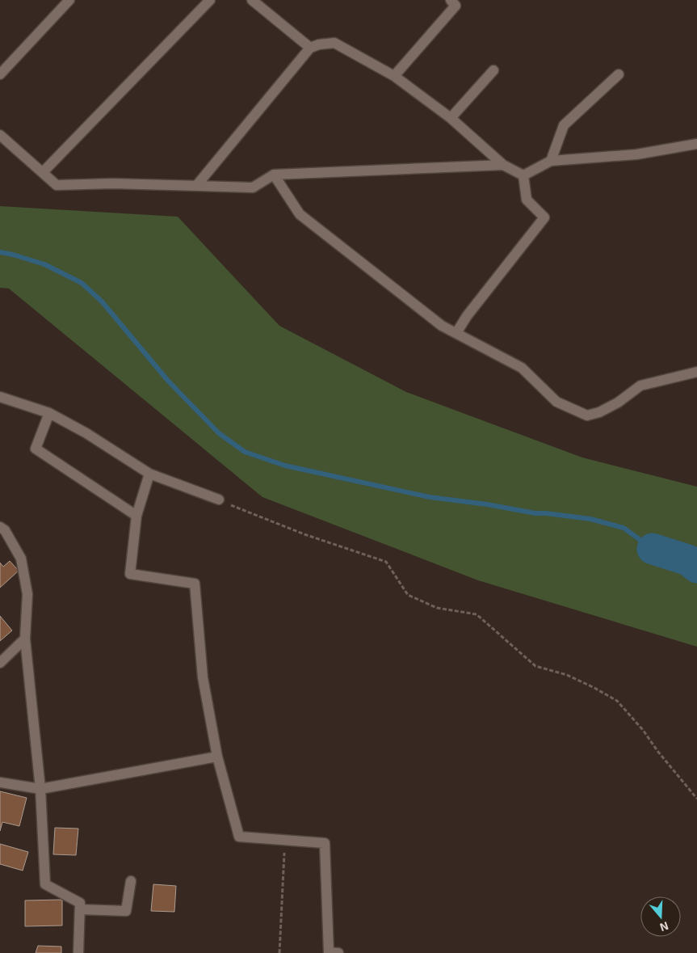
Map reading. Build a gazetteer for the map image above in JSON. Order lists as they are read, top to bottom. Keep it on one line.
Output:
{"north":"bottom"}
